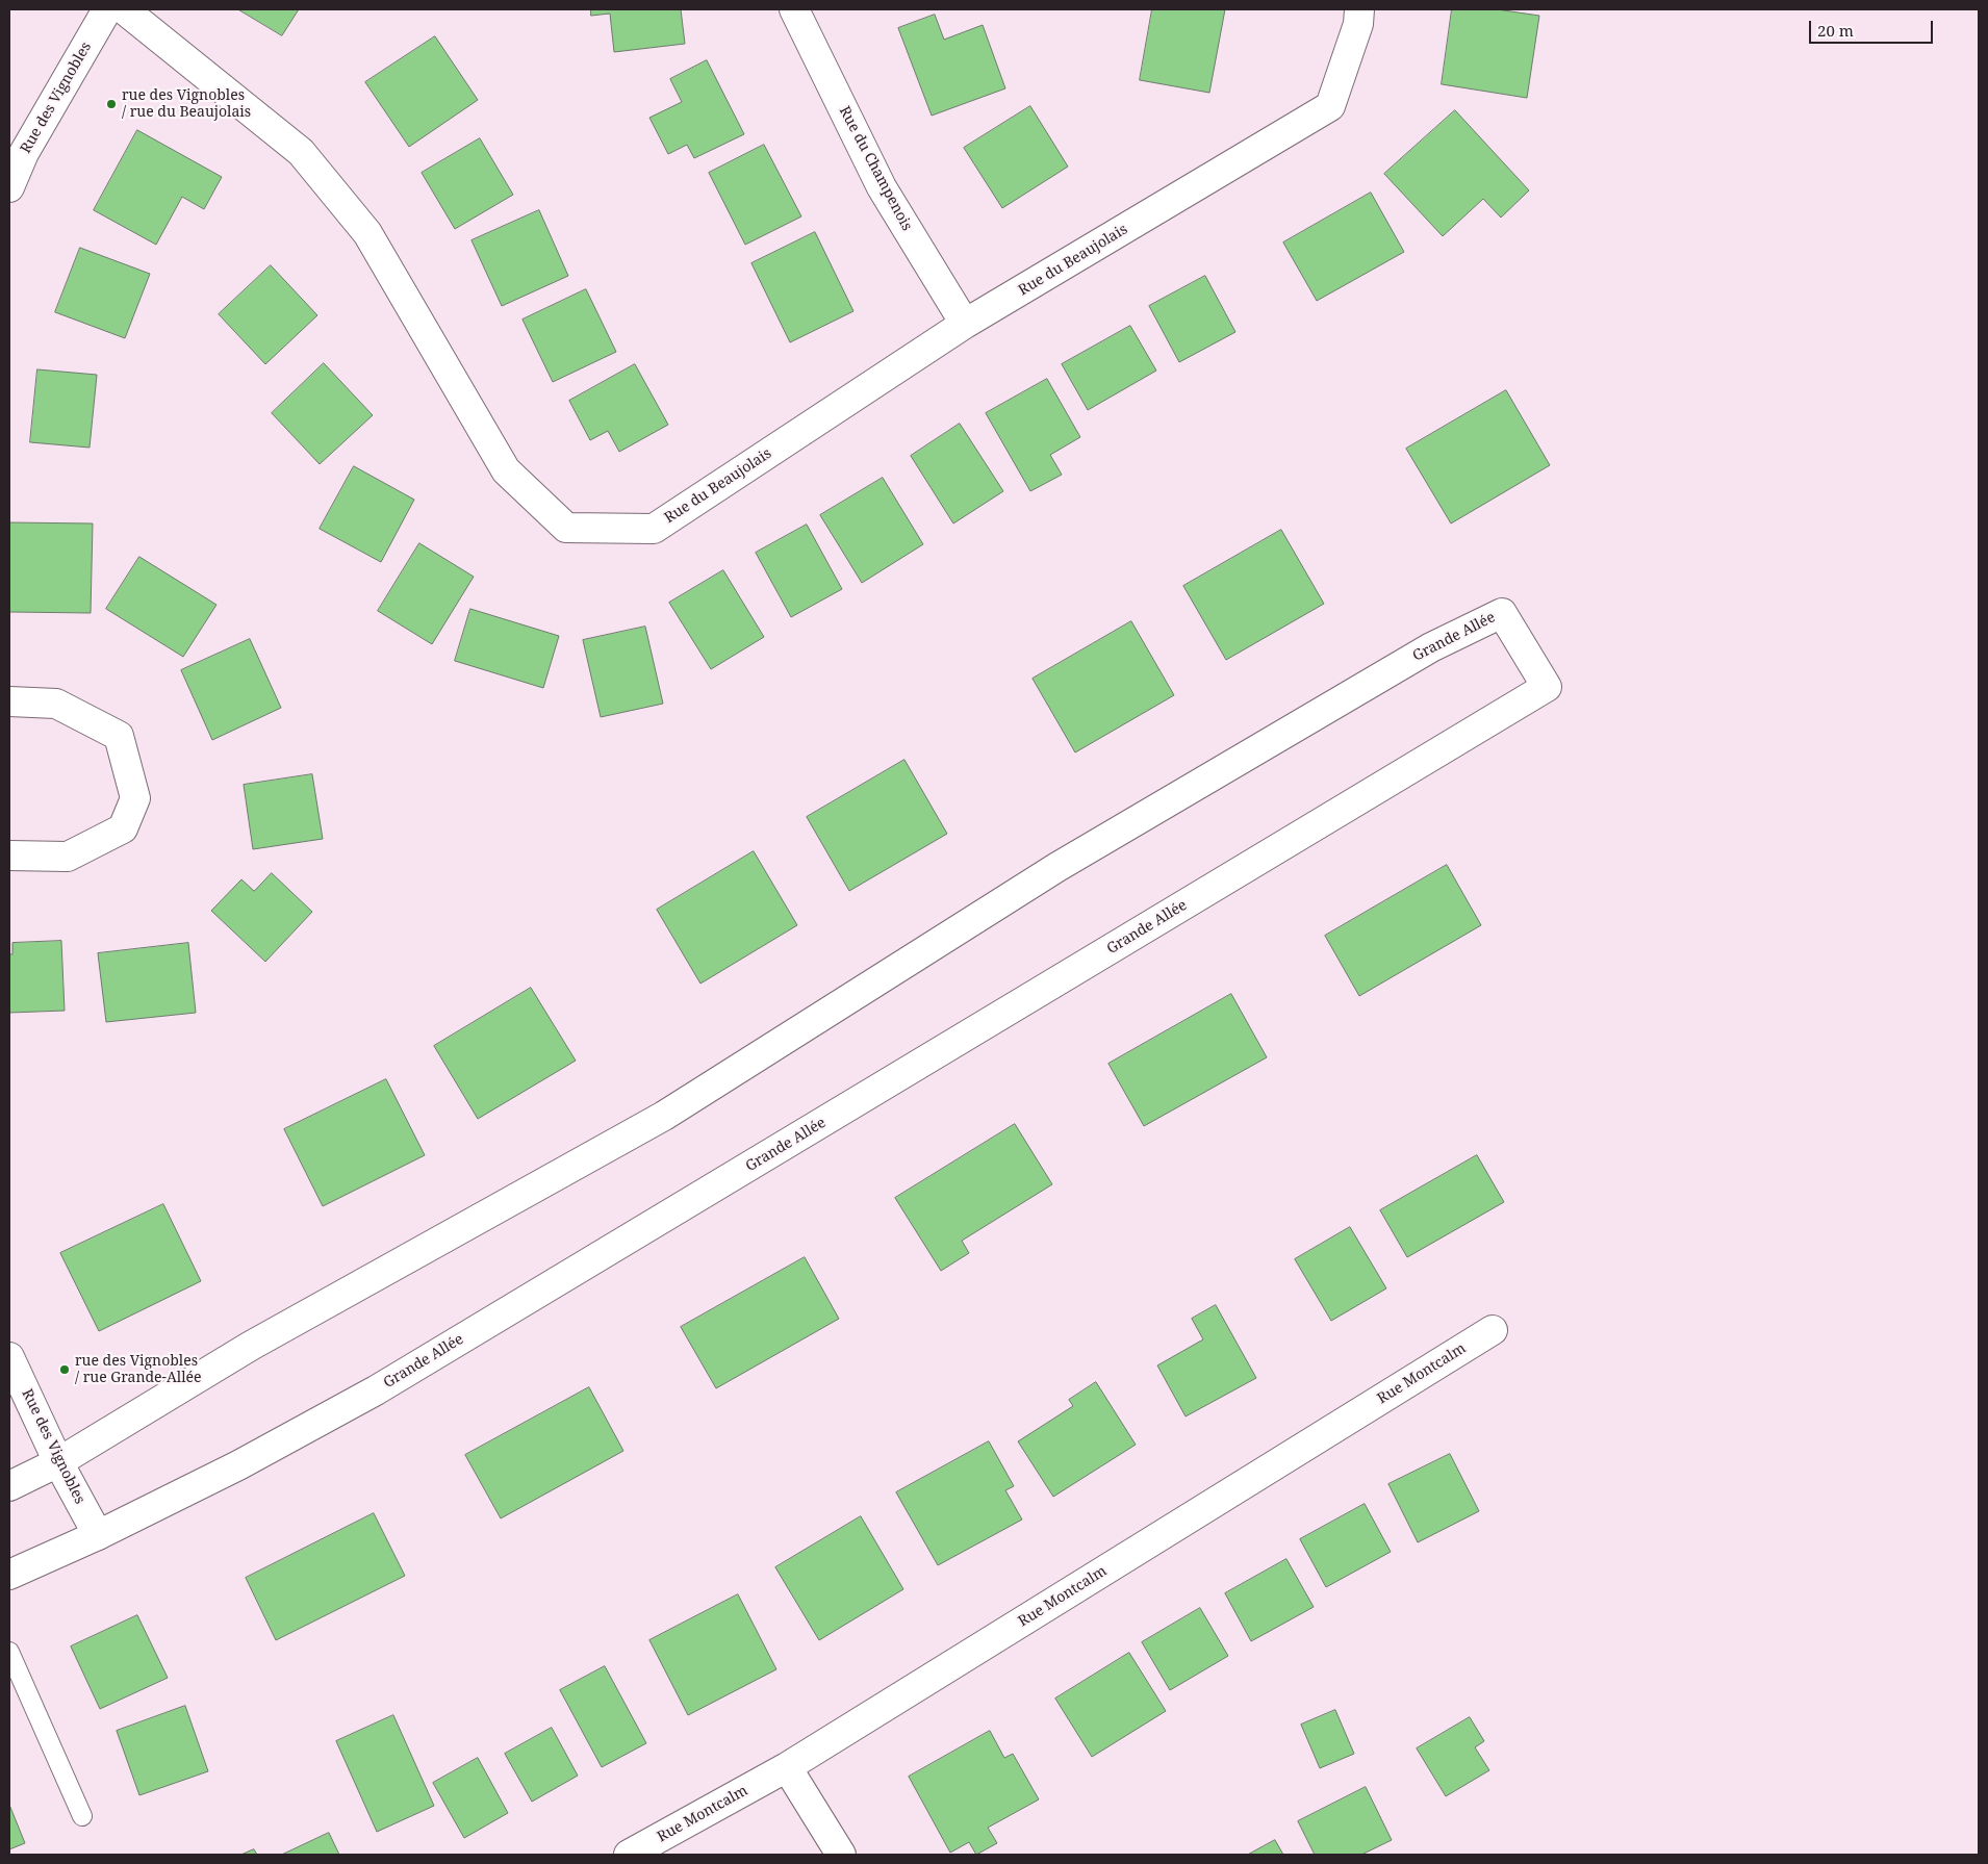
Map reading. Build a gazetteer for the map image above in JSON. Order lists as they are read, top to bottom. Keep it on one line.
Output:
{"streets":{"street":["Rue des Vignobles","Rue du Champenois","Rue du Beaujolais","Grande Allée","Rue Montcalm"]},"crossings":[["Rue des Vignobles","Grande Allée"],["Rue du Champenois","Rue du Beaujolais"]],"places":["rue des Vignobles / rue du Beaujolais","rue des Vignobles / rue Grande-Allée"],"scale_bar":"20 m"}
